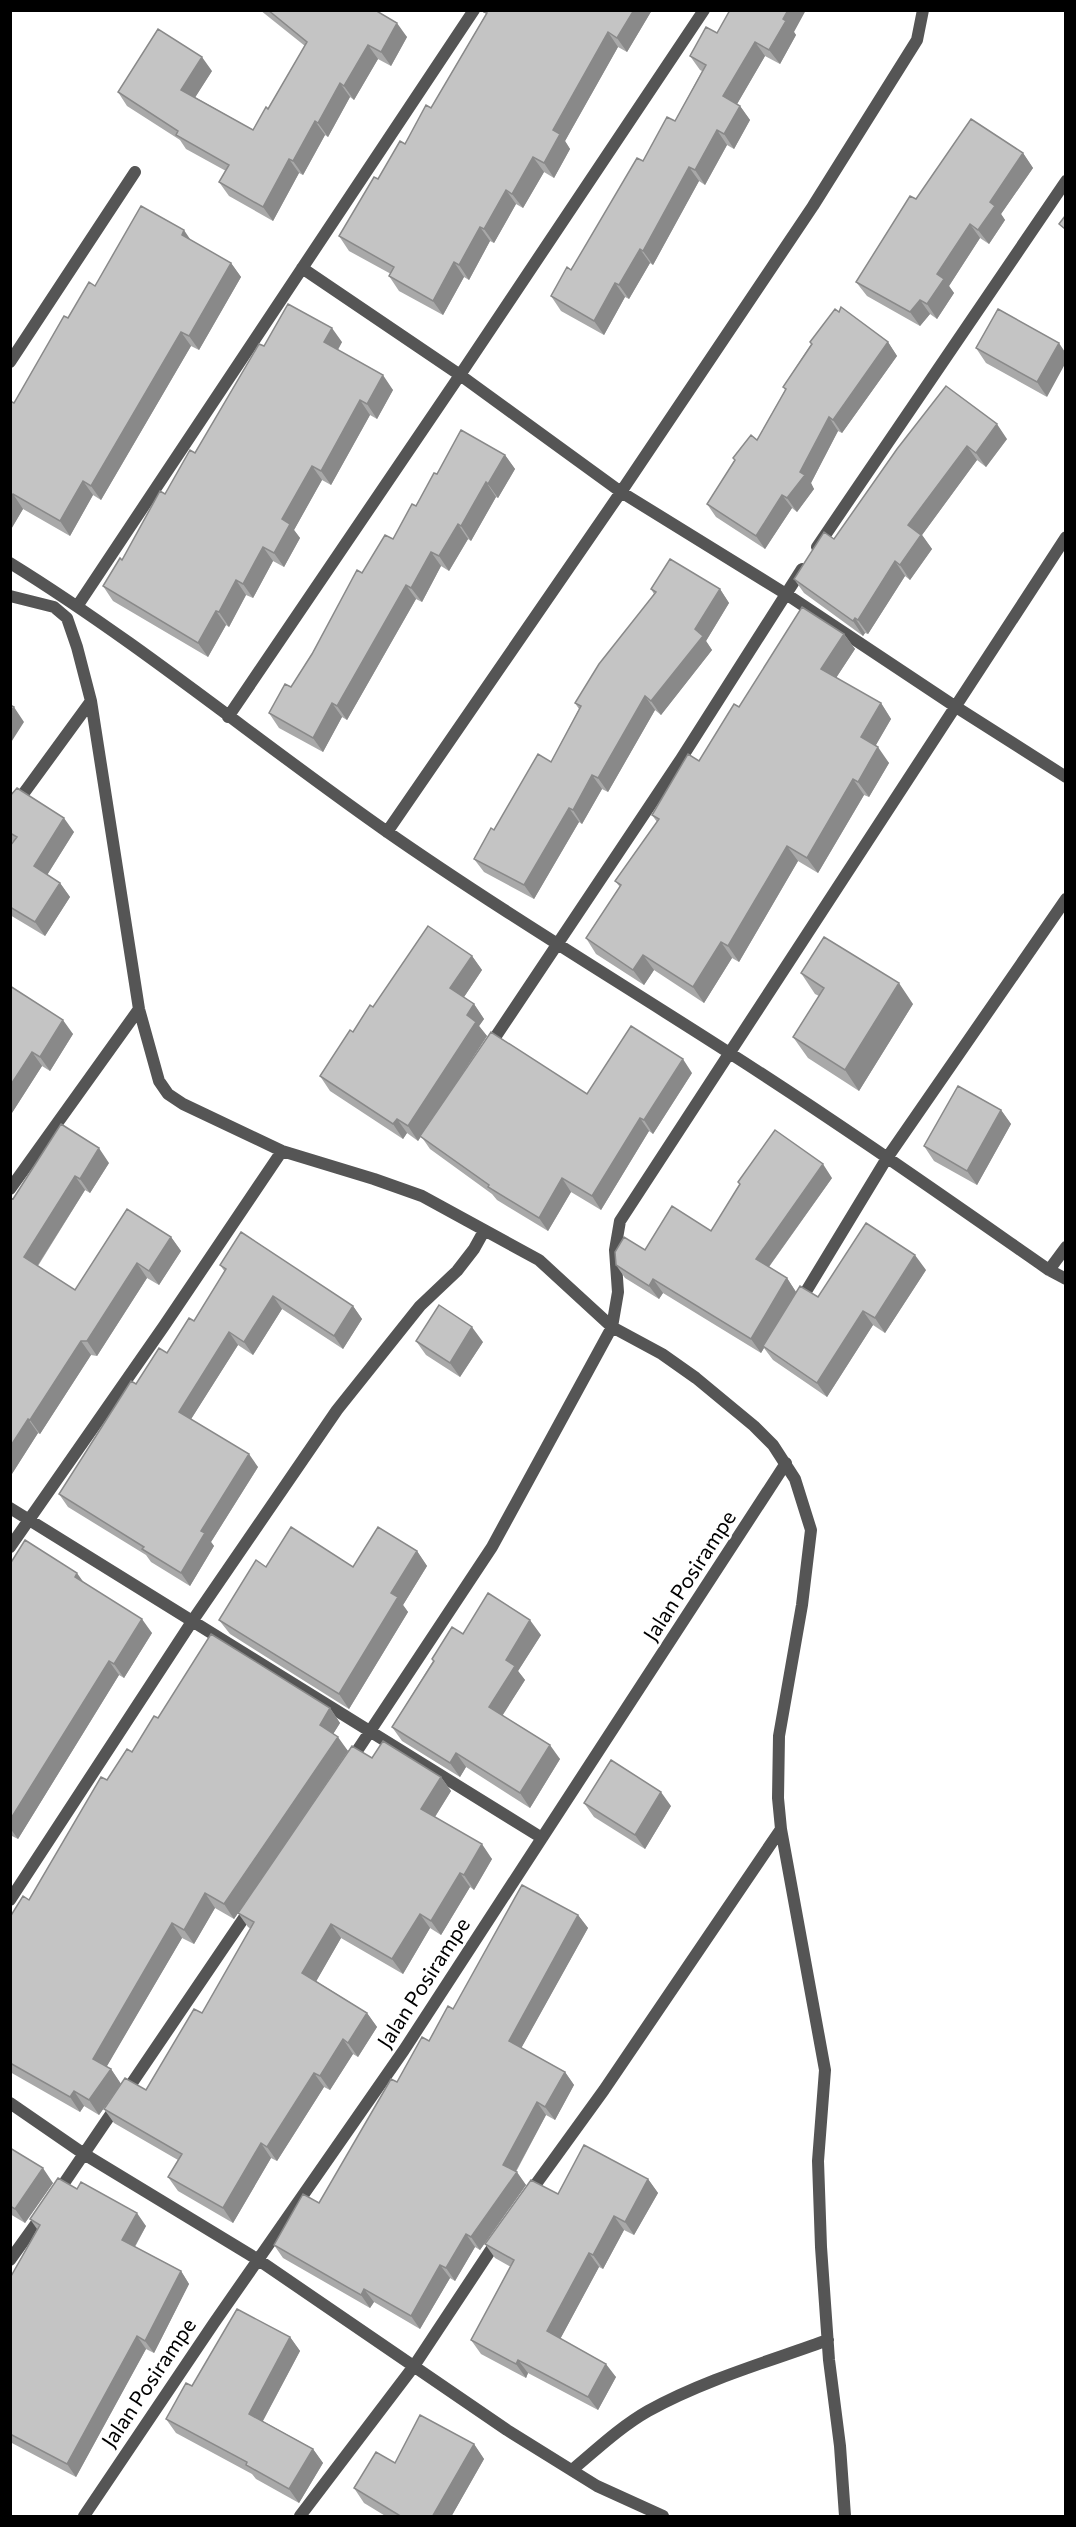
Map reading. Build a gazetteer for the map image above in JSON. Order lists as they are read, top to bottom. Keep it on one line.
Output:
{"streets":{"street":["Jalan Posirampe"]}}
